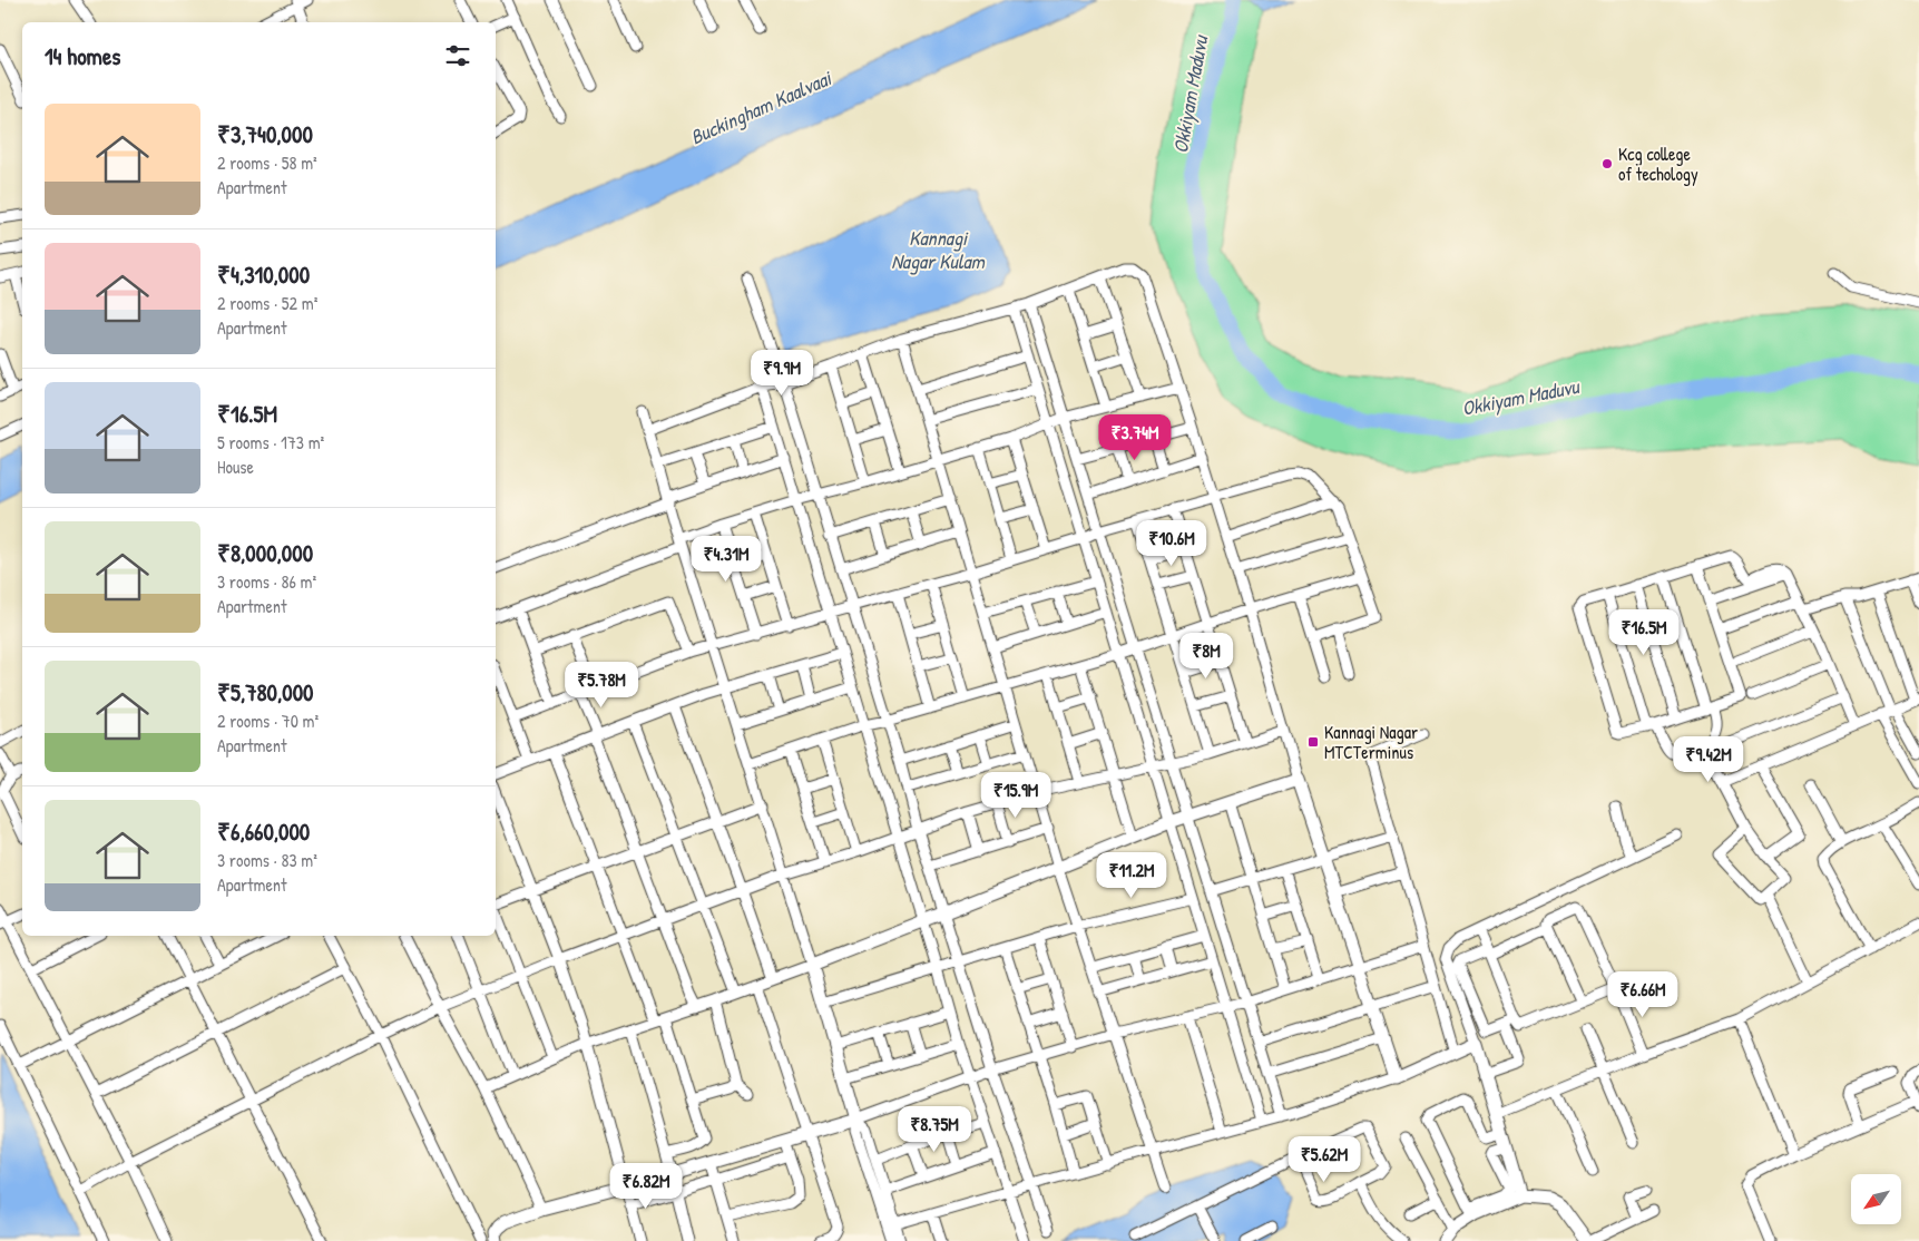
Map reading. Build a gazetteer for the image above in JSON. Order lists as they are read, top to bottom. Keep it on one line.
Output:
{"water":["Okkiyam Maduvu","Buckingham Kaalvaai","Kannagi Nagar Kulam"],"places":{"other":["Kcg college of techology"],"transit":["Kannagi Nagar MTCTerminus"]},"north":"bottom left","page":{"heading":"14 homes","list":[{"name":"₹3,740,000","note":"2 rooms · 58 m² · Apartment"},{"name":"₹4,310,000","note":"2 rooms · 52 m² · Apartment"},{"name":"₹16.5M","note":"5 rooms · 173 m² · House"},{"name":"₹8,000,000","note":"3 rooms · 86 m² · Apartment"},{"name":"₹5,780,000","note":"2 rooms · 70 m² · Apartment"},{"name":"₹6,660,000","note":"3 rooms · 83 m² · Apartment"}],"price":["₹9.9M","₹3.74M","₹10.6M","₹4.31M","₹16.5M","₹8M","₹5.78M","₹9.42M","₹15.9M","₹11.2M","₹6.66M","₹8.75M","₹5.62M","₹6.82M"]}}
